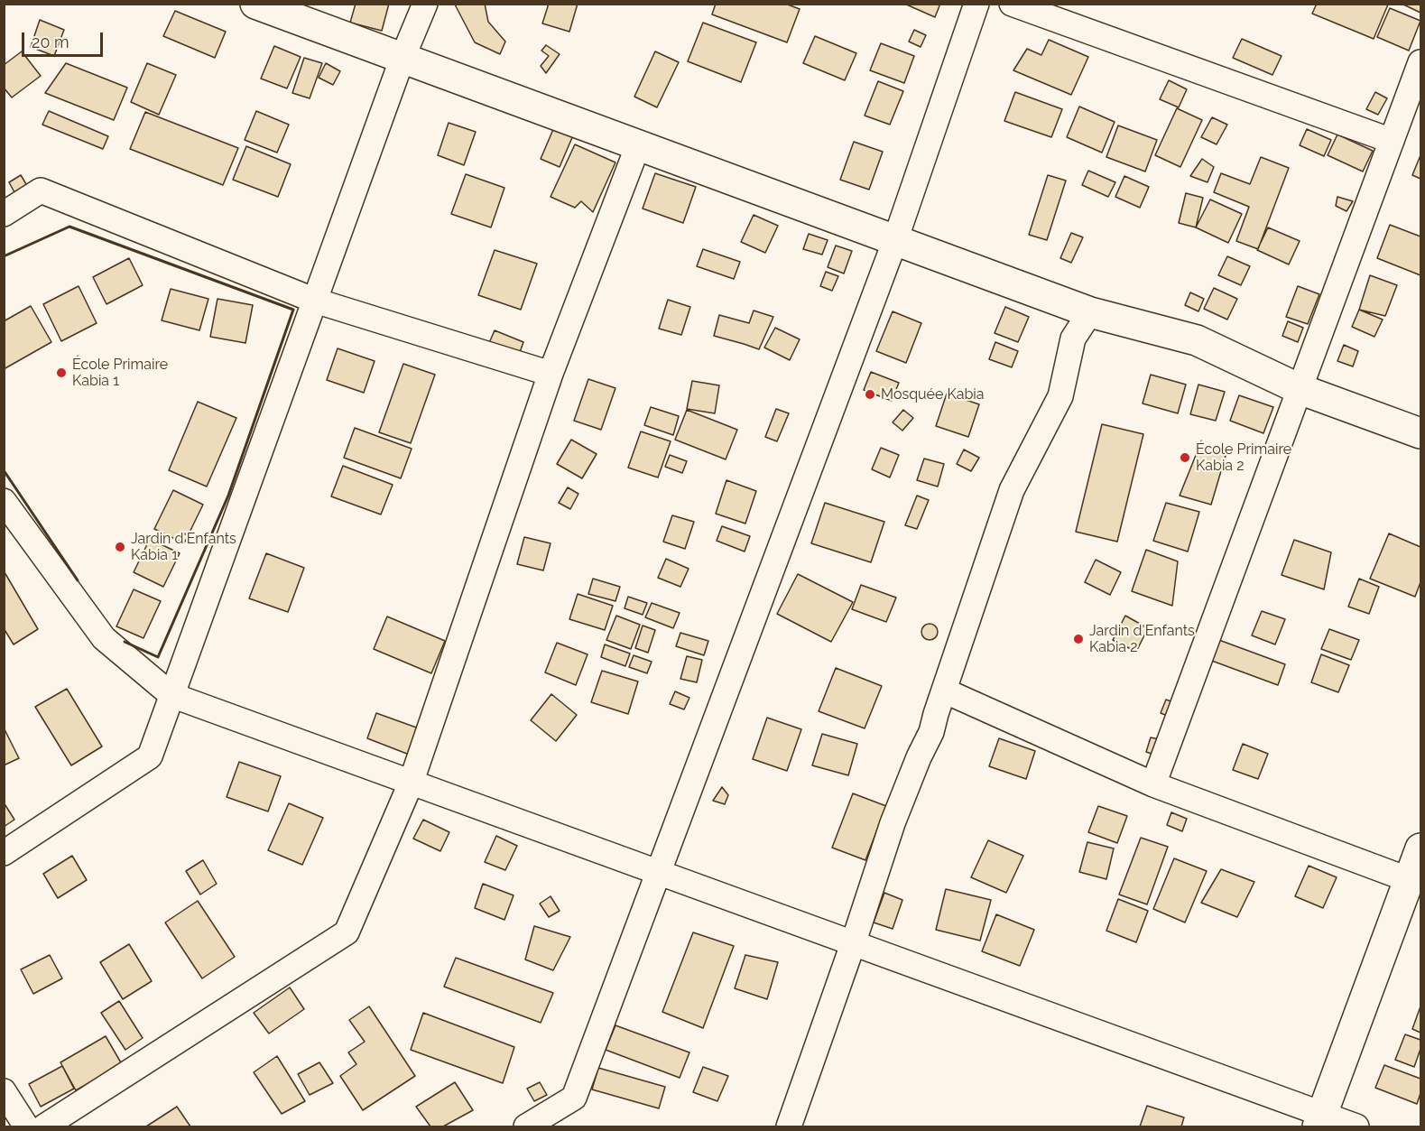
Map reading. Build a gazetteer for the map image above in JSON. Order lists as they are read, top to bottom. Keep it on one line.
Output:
{"places":["École Primaire Kabia 1","Mosquée Kabia","École Primaire Kabia 2","Jardin d'Enfants Kabia 1","Jardin d'Enfants Kabia 2"],"scale_bar":"20 m"}
